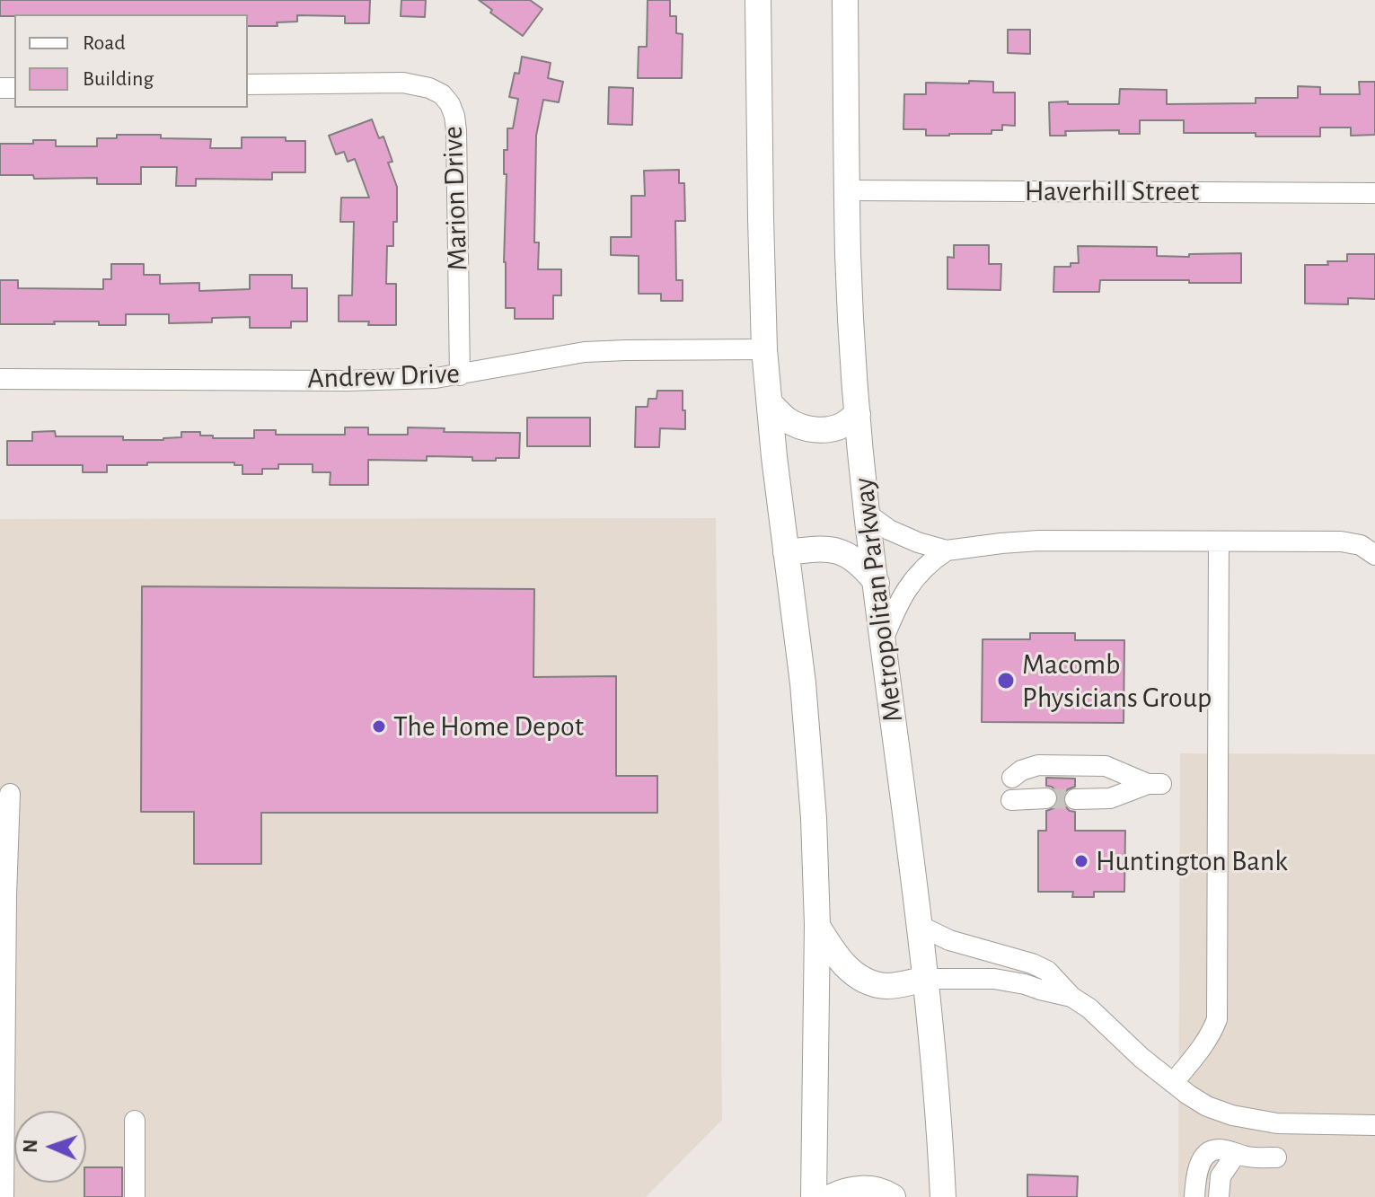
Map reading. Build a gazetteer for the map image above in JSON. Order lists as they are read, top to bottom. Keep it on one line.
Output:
{"streets":{"main road":["Metropolitan Parkway"],"street":["Haverhill Street","Marion Drive","Andrew Drive"]},"crossings":[["Haverhill Street","Metropolitan Parkway"],["Marion Drive","Andrew Drive"]],"places":["Macomb Physicians Group","The Home Depot","Huntington Bank"],"legend":["Road","Building"],"north":"left"}
